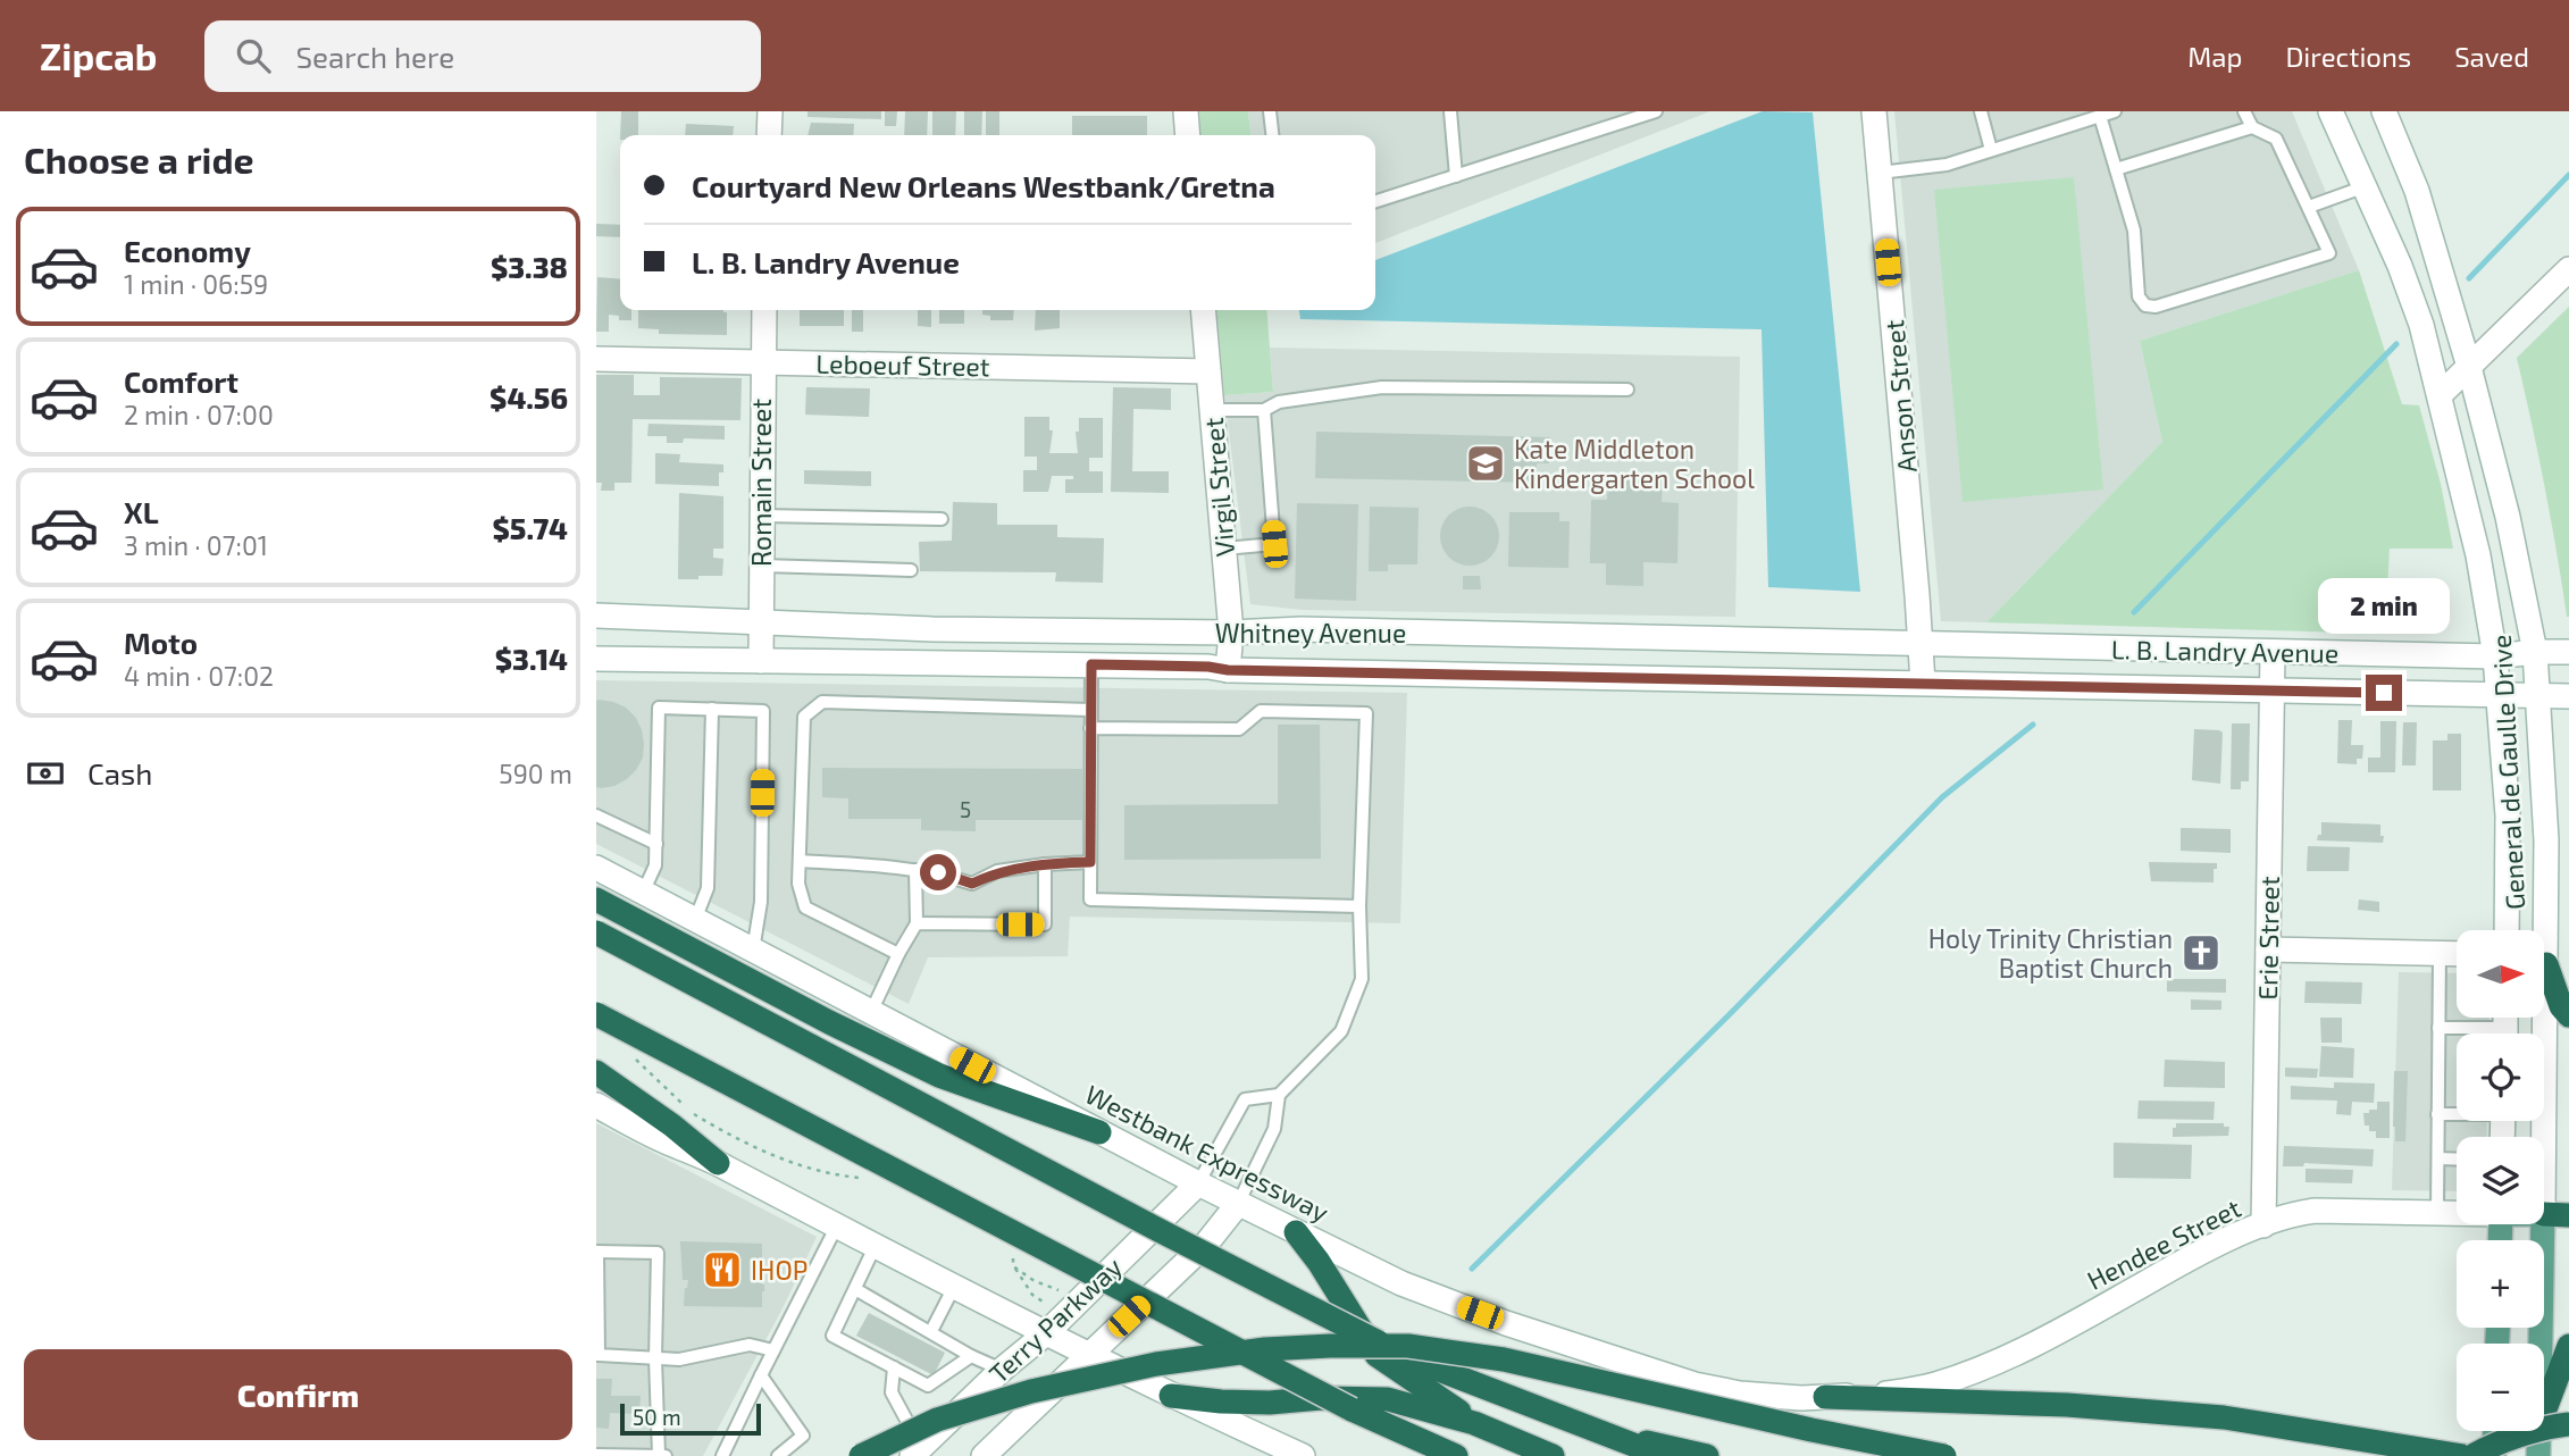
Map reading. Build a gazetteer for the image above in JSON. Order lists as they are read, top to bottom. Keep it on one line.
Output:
{"streets":{"main road":["General de Gaulle Drive"],"street":["Leboeuf Street","Anson Street","Romain Street","Virgil Street","Whitney Avenue","L. B. Landry Avenue","Erie Street","Westbank Expressway","Hendee Street","Terry Parkway"]},"crossings":[["Leboeuf Street","Romain Street"],["Leboeuf Street","Virgil Street"],["Anson Street","Whitney Avenue"],["Romain Street","Whitney Avenue"],["Virgil Street","Whitney Avenue"],["Whitney Avenue","L. B. Landry Avenue"],["L. B. Landry Avenue","General de Gaulle Drive"],["L. B. Landry Avenue","Erie Street"],["Erie Street","Hendee Street"],["Westbank Expressway","Hendee Street"],["Westbank Expressway","Terry Parkway"]],"places":{"school or university":["Kate Middleton Kindergarten School"],"church":["Holy Trinity Christian Baptist Church"],"restaurant":["IHOP"]},"house_numbers":["5"],"scale_bar":"50 m","north":"right","page":{"header":"Zipcab","search":"Search here","nav":["Map","Directions","Saved"],"heading":"Choose a ride","banner":["Courtyard New Orleans Westbank/Gretna","L. B. Landry Avenue"],"list":[{"name":"Economy","note":"1 min · 06:59","value":"$3.38"},{"name":"Comfort","note":"2 min · 07:00","value":"$4.56"},{"name":"XL","note":"3 min · 07:01","value":"$5.74"},{"name":"Moto","note":"4 min · 07:02","value":"$3.14"}],"bubble":"2 min","pay":["Cash","590 m"],"map_buttons":["+","−"],"buttons":"Confirm","scale":"50 m"}}
